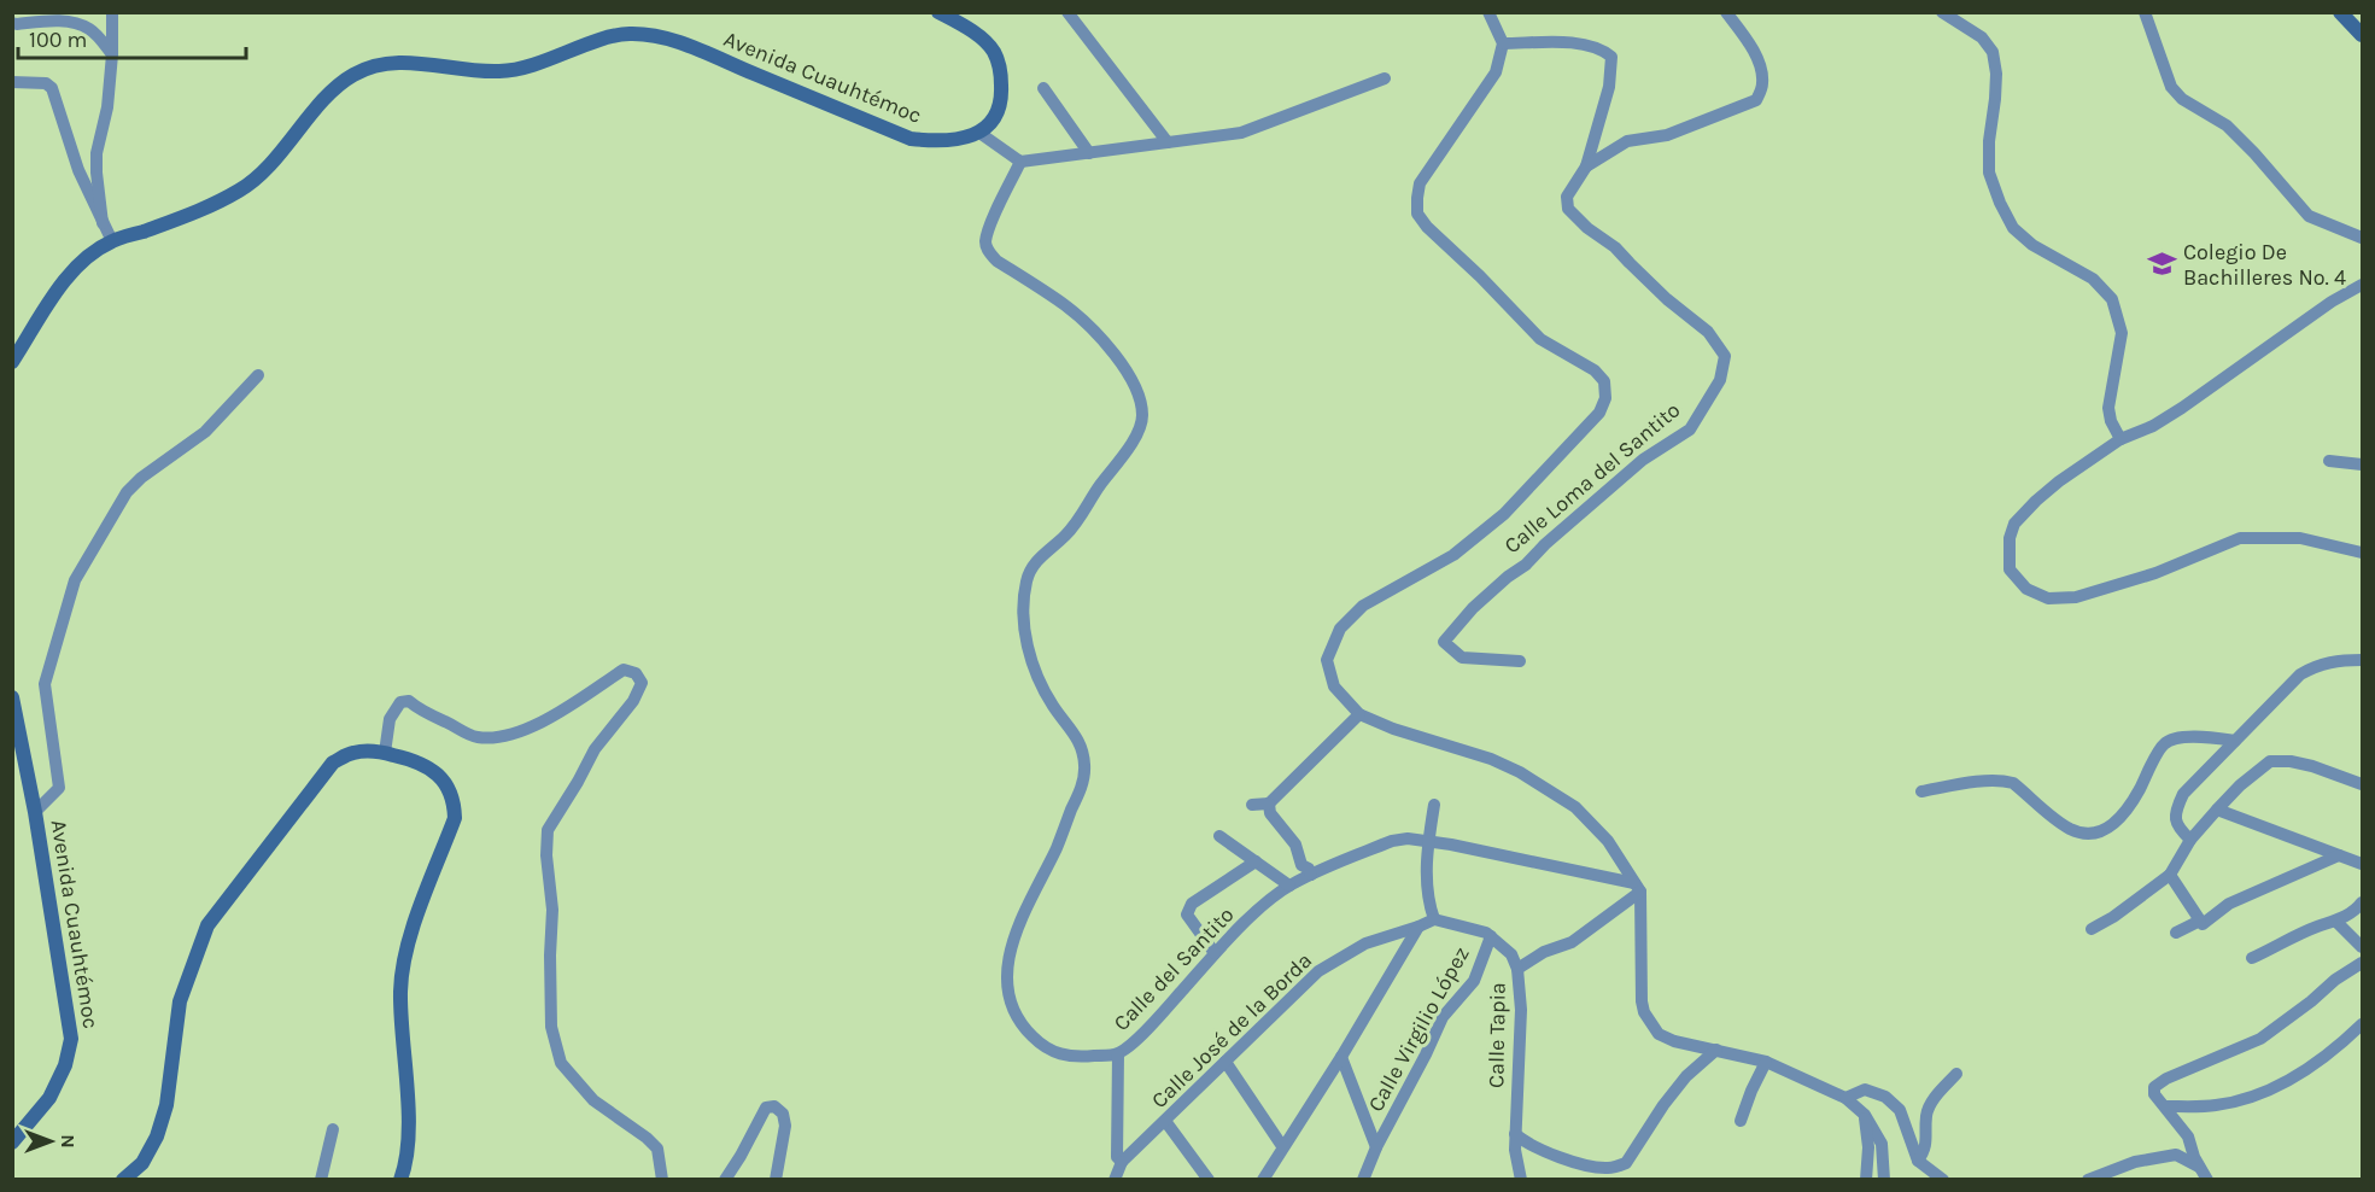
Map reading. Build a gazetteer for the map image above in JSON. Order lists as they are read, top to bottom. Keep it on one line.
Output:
{"streets":{"main road":["Avenida Cuauhtémoc"],"street":["Calle Loma del Santito","Calle del Santito","Calle Virgilio López","Calle José de la Borda","Calle Tapia"]},"crossings":[["Calle Virgilio López","Calle Tapia"]],"places":{"school or university":["Colegio De Bachilleres No. 4"]},"scale_bar":"100 m","north":"right"}
